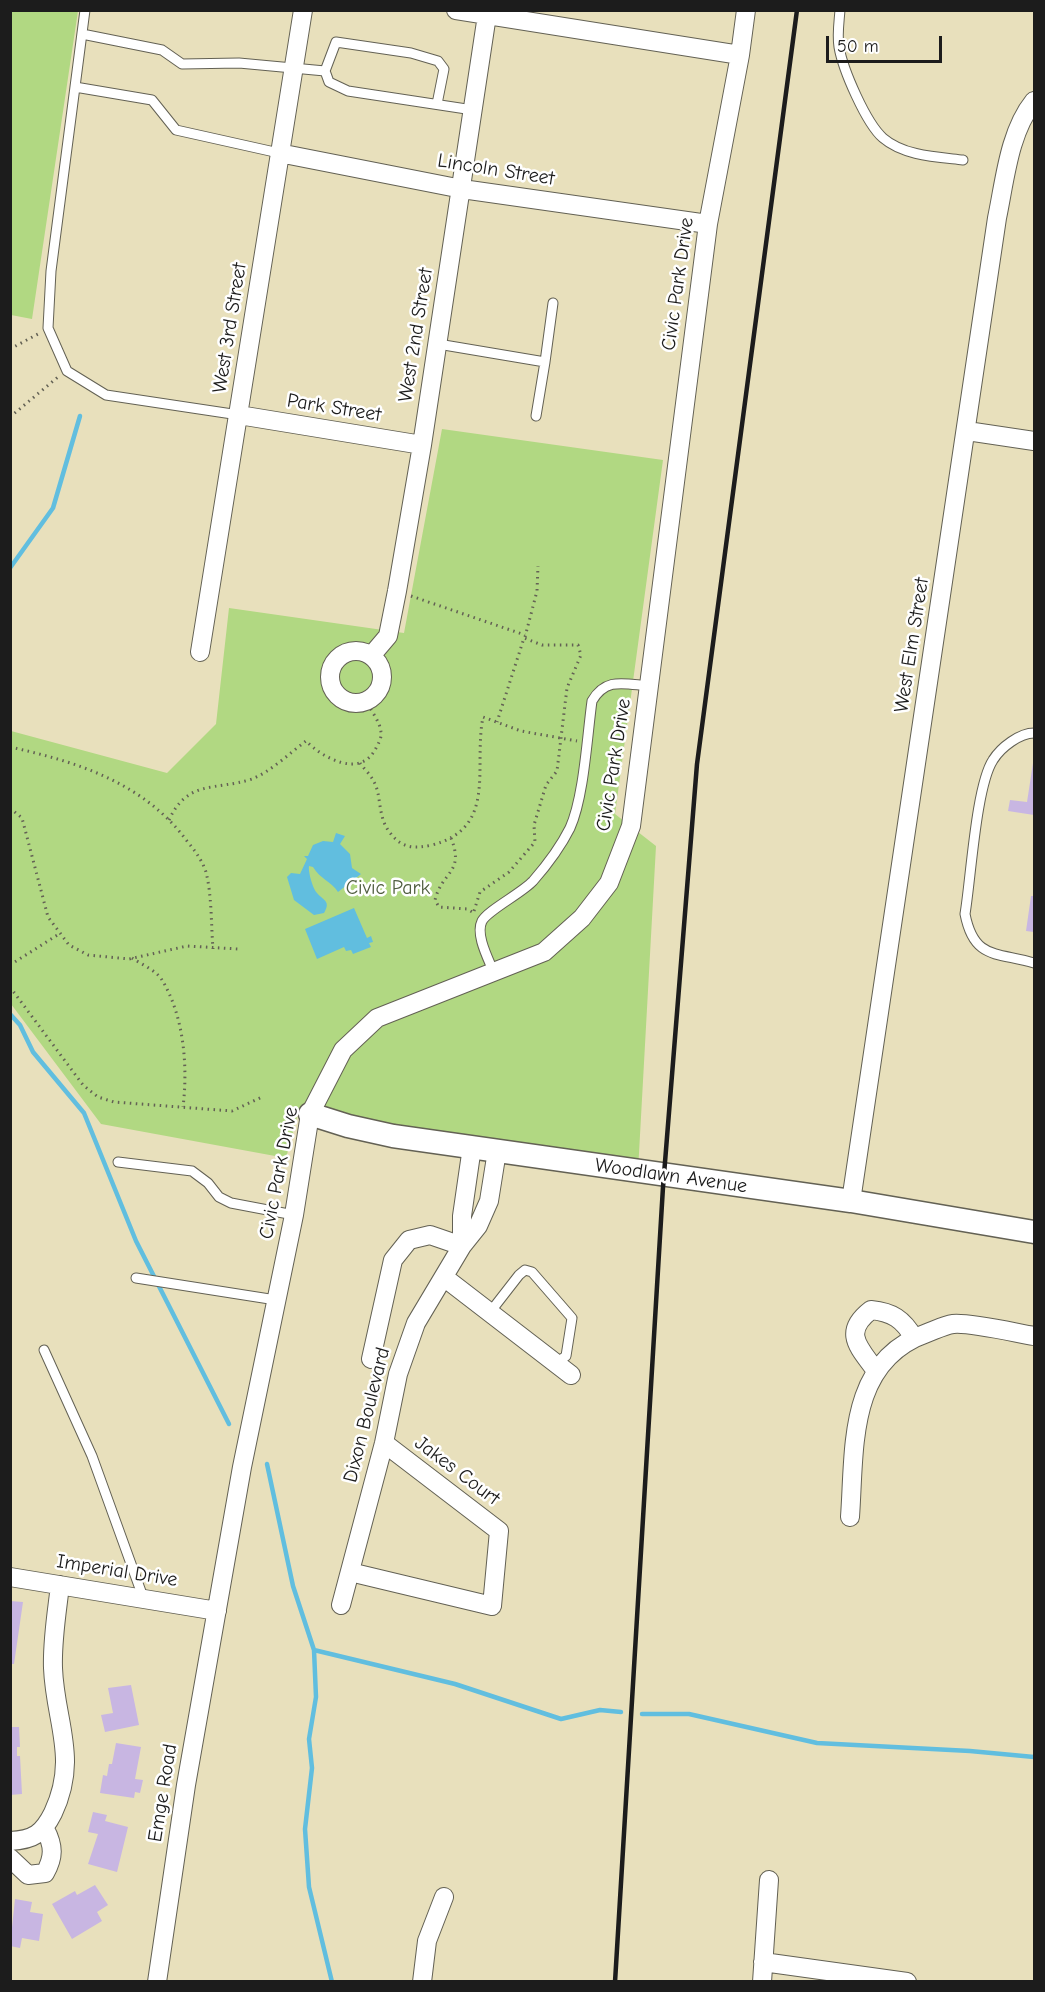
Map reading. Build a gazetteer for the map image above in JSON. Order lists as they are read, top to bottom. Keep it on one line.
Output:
{"streets":{"street":["Lincoln Street","Civic Park Drive","West 3rd Street","West 2nd Street","Park Street","West Elm Street","Woodlawn Avenue","Dixon Boulevard","Jakes Court","Imperial Drive","Emge Road"]},"crossings":[["Lincoln Street","Civic Park Drive"],["Lincoln Street","West 3rd Street"],["Lincoln Street","West 2nd Street"],["Civic Park Drive","Woodlawn Avenue"],["Civic Park Drive","Imperial Drive"],["Civic Park Drive","Emge Road"],["West 3rd Street","Park Street"],["West 2nd Street","Park Street"],["West Elm Street","Woodlawn Avenue"],["Woodlawn Avenue","Dixon Boulevard"],["Dixon Boulevard","Jakes Court"],["Imperial Drive","Emge Road"]],"parks":["Civic Park"],"scale_bar":"50 m"}
